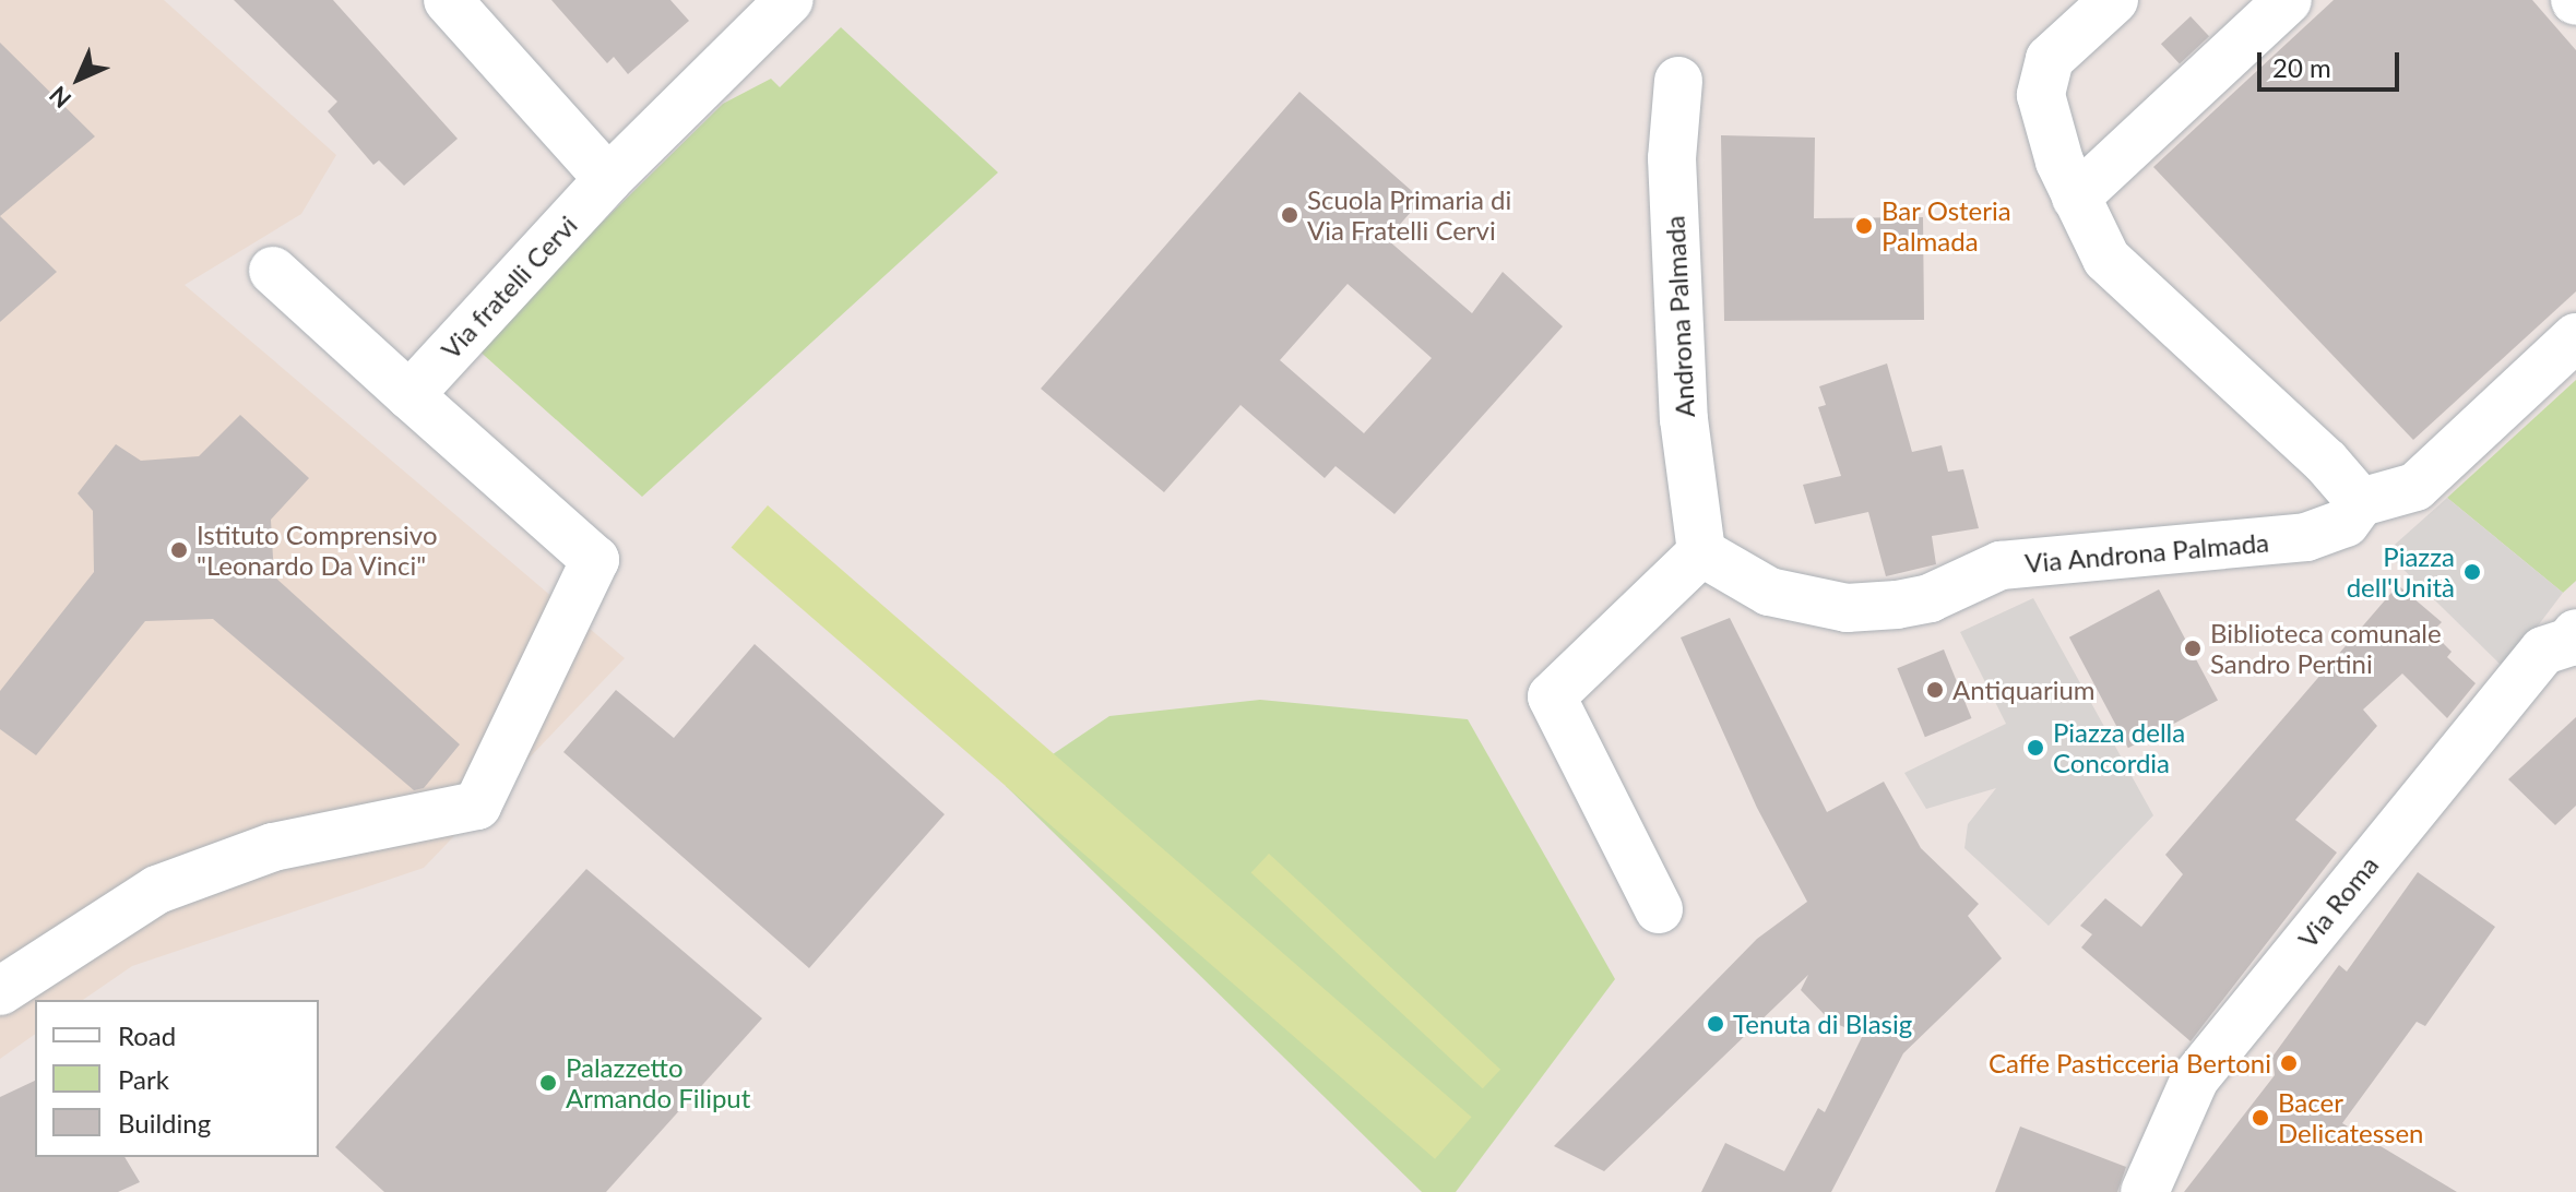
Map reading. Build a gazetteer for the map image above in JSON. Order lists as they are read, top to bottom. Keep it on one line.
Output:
{"streets":{"street":["Via fratelli Cervi","Androna Palmada","Via Androna Palmada","Via Roma"]},"crossings":[["Androna Palmada","Via Androna Palmada"]],"places":["Scuola Primaria di Via Fratelli Cervi","Bar Osteria Palmada","Istituto Comprensivo \"Leonardo Da Vinci\"","Piazza dell'Unità","Biblioteca comunale Sandro Pertini","Antiquarium","Piazza della Concordia","Tenuta di Blasig","Caffe Pasticceria Bertoni","Palazzetto Armando Filiput","Bacer Delicatessen"],"legend":["Road","Park","Building"],"scale_bar":"20 m","north":"bottom left"}
